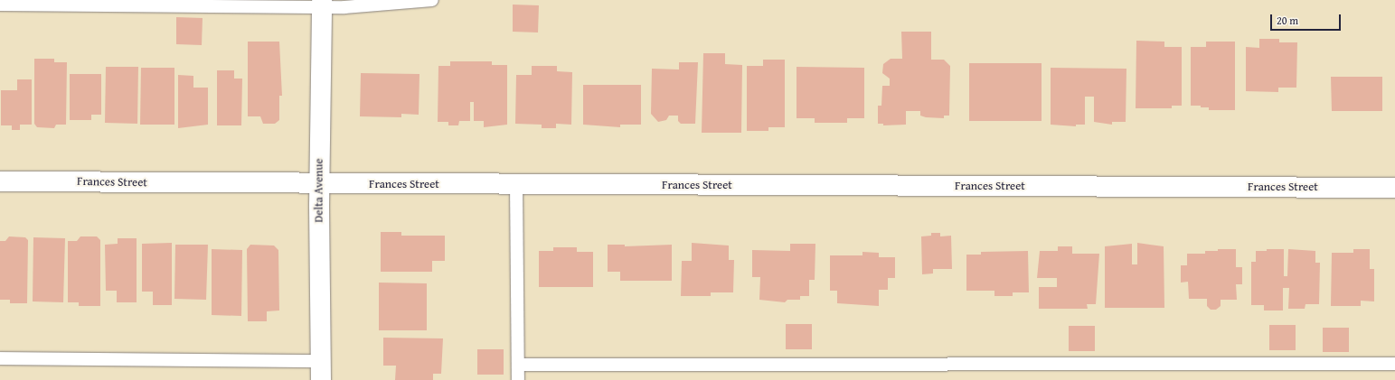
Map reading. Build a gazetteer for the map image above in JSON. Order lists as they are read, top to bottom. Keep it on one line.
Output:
{"streets":{"street":["Frances Street","Delta Avenue"]},"crossings":[["Frances Street","Delta Avenue"]],"scale_bar":"20 m"}
